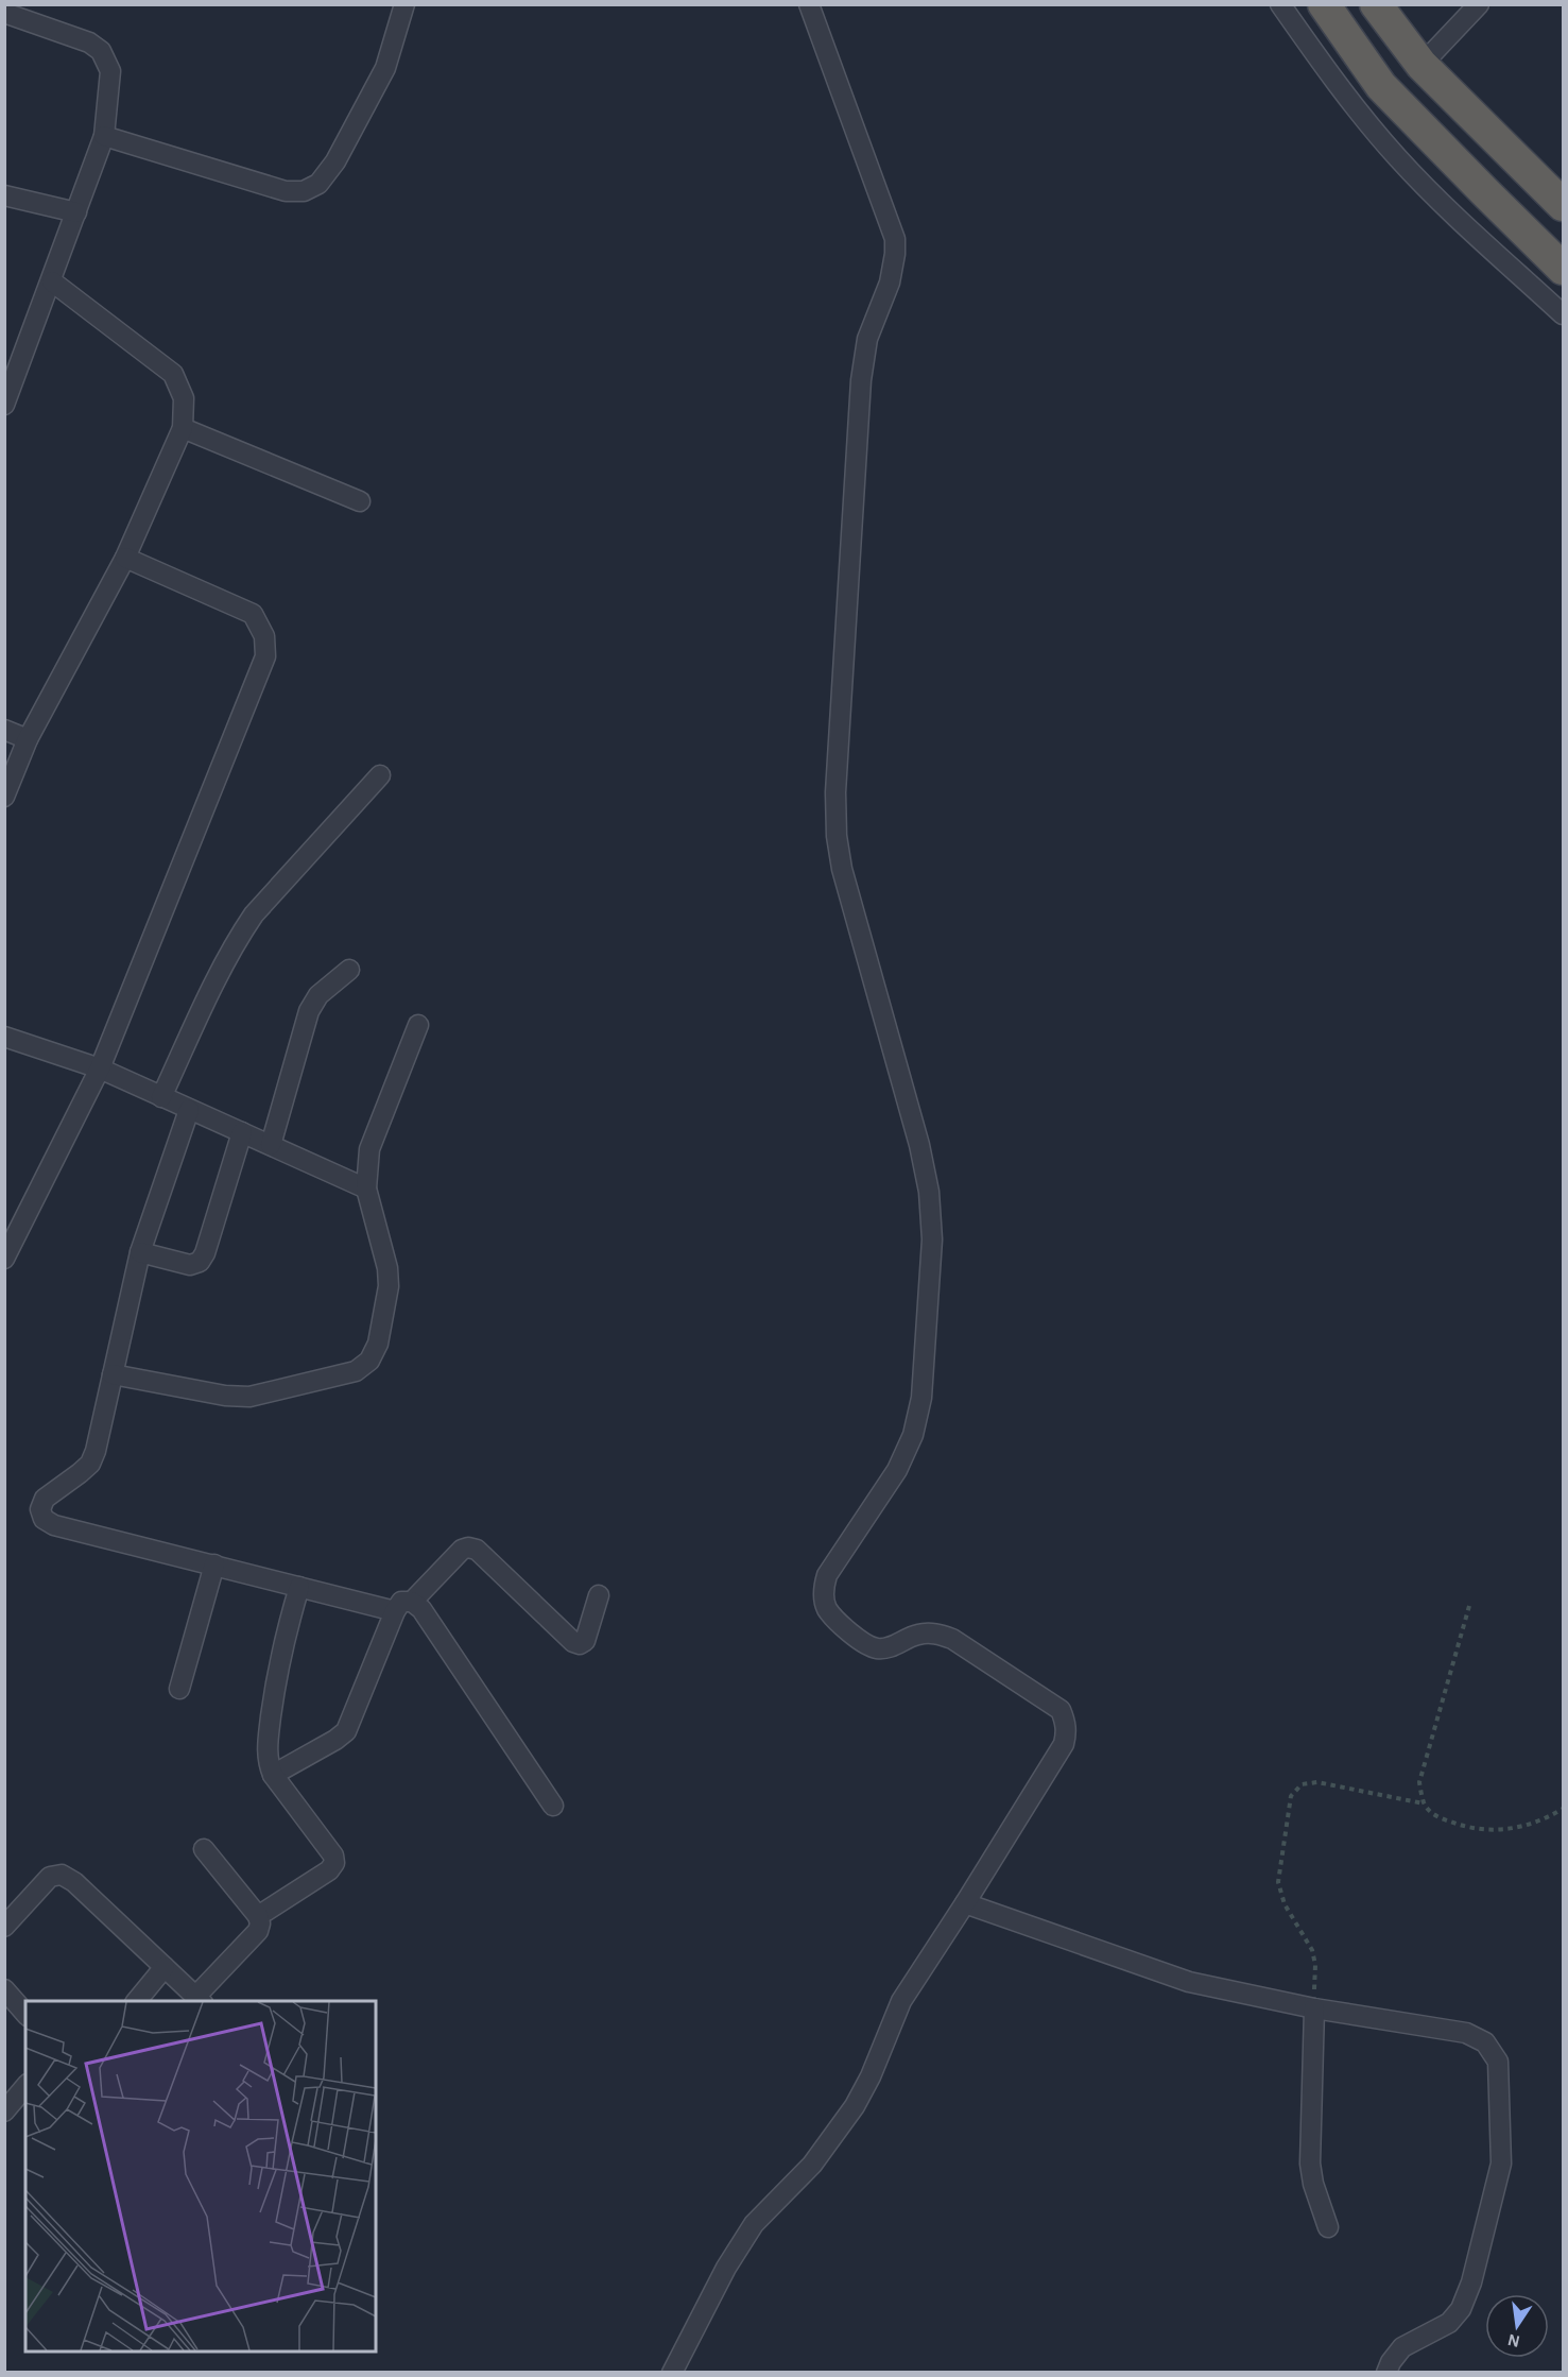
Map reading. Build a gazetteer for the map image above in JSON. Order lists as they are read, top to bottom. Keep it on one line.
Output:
{"north":"bottom"}
